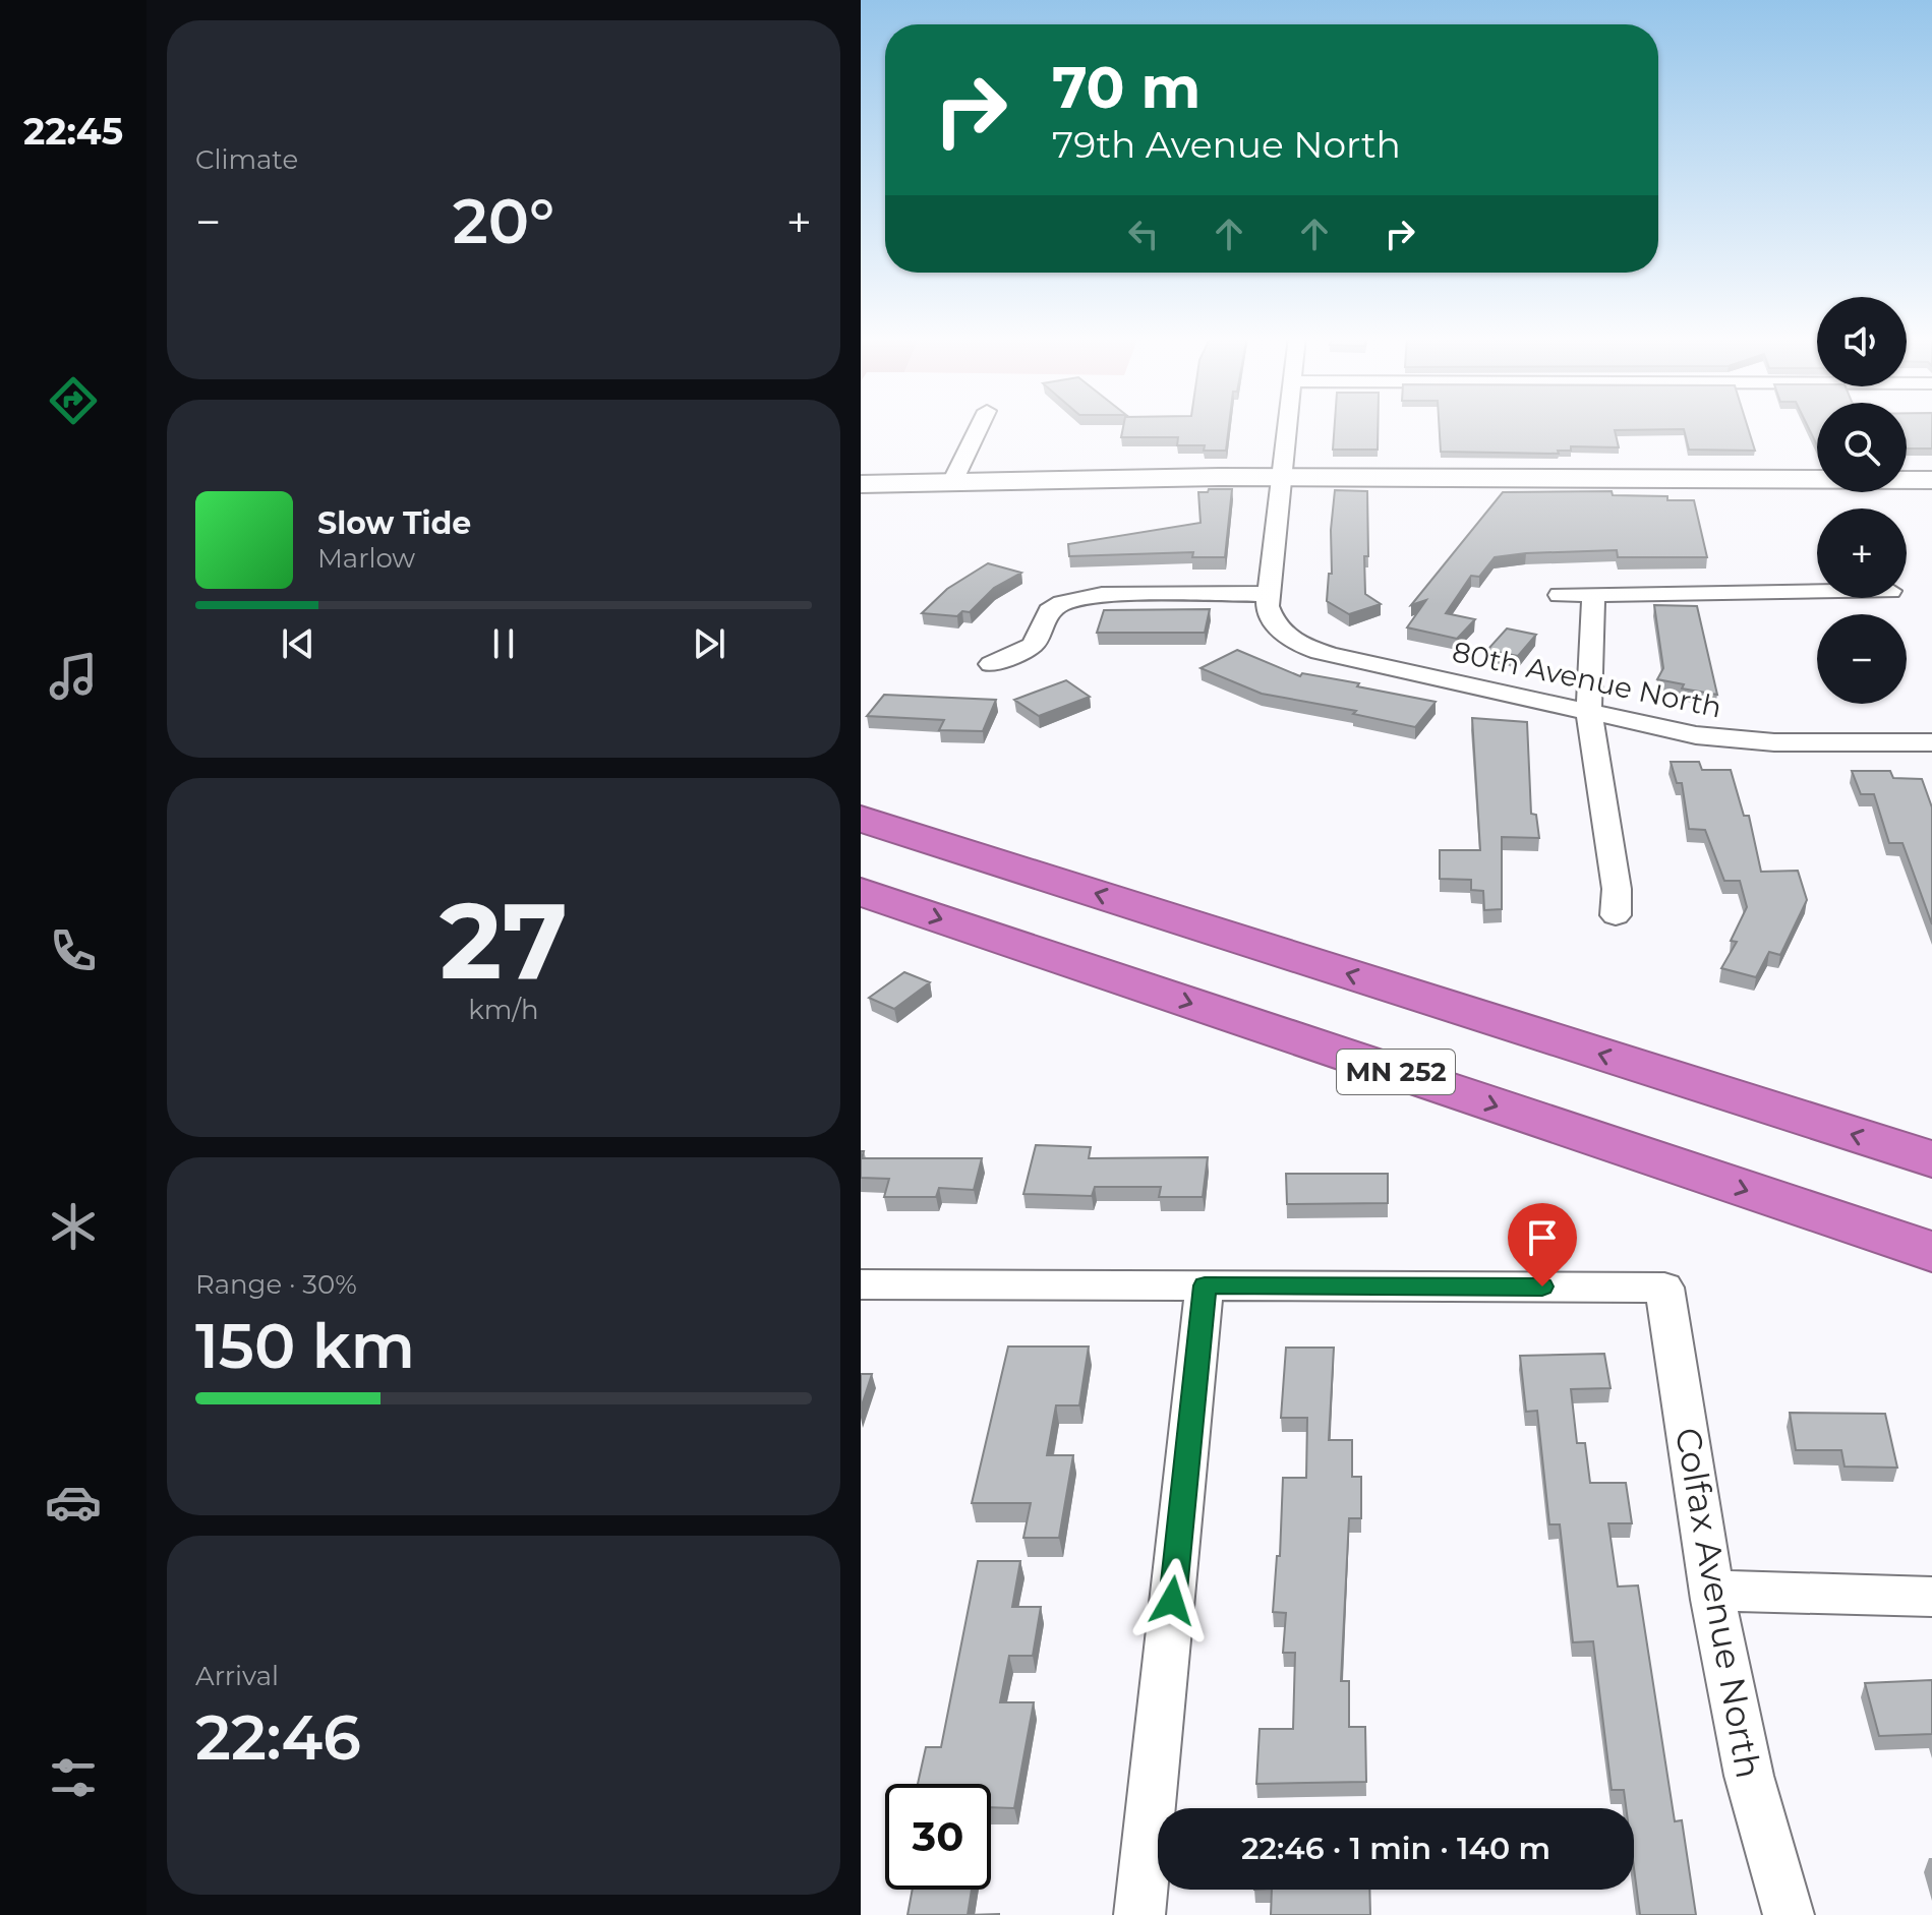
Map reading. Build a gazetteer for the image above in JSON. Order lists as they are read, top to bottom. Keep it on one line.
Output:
{"streets":{"highway":["MN 252"],"street":["80th Avenue North","Colfax Avenue North"]},"page":{"tabs":"22:45","tile":["Climate",["27","km/h"],["Range · 30%","150 km"],["Arrival","22:46"]],"turn":["70 m","79th Avenue North"],"heat":["−","20°","+"],"map_buttons":["+","−"],"song":["Slow Tide","Marlow"],"limit":"30","trip":"22:46 · 1 min · 140 m"}}
